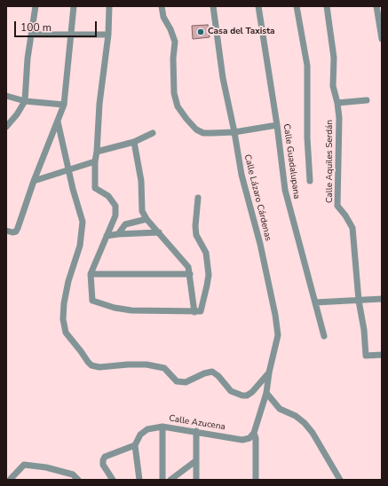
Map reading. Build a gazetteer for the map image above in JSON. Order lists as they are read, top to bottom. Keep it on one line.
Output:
{"streets":{"street":["Calle Guadalupana","Calle Aquiles Serdán","Calle Lázaro Cárdenas","Calle Azucena"]},"crossings":[["Calle Lázaro Cárdenas","Calle Azucena"]],"places":["Casa del Taxista"],"scale_bar":"100 m"}
